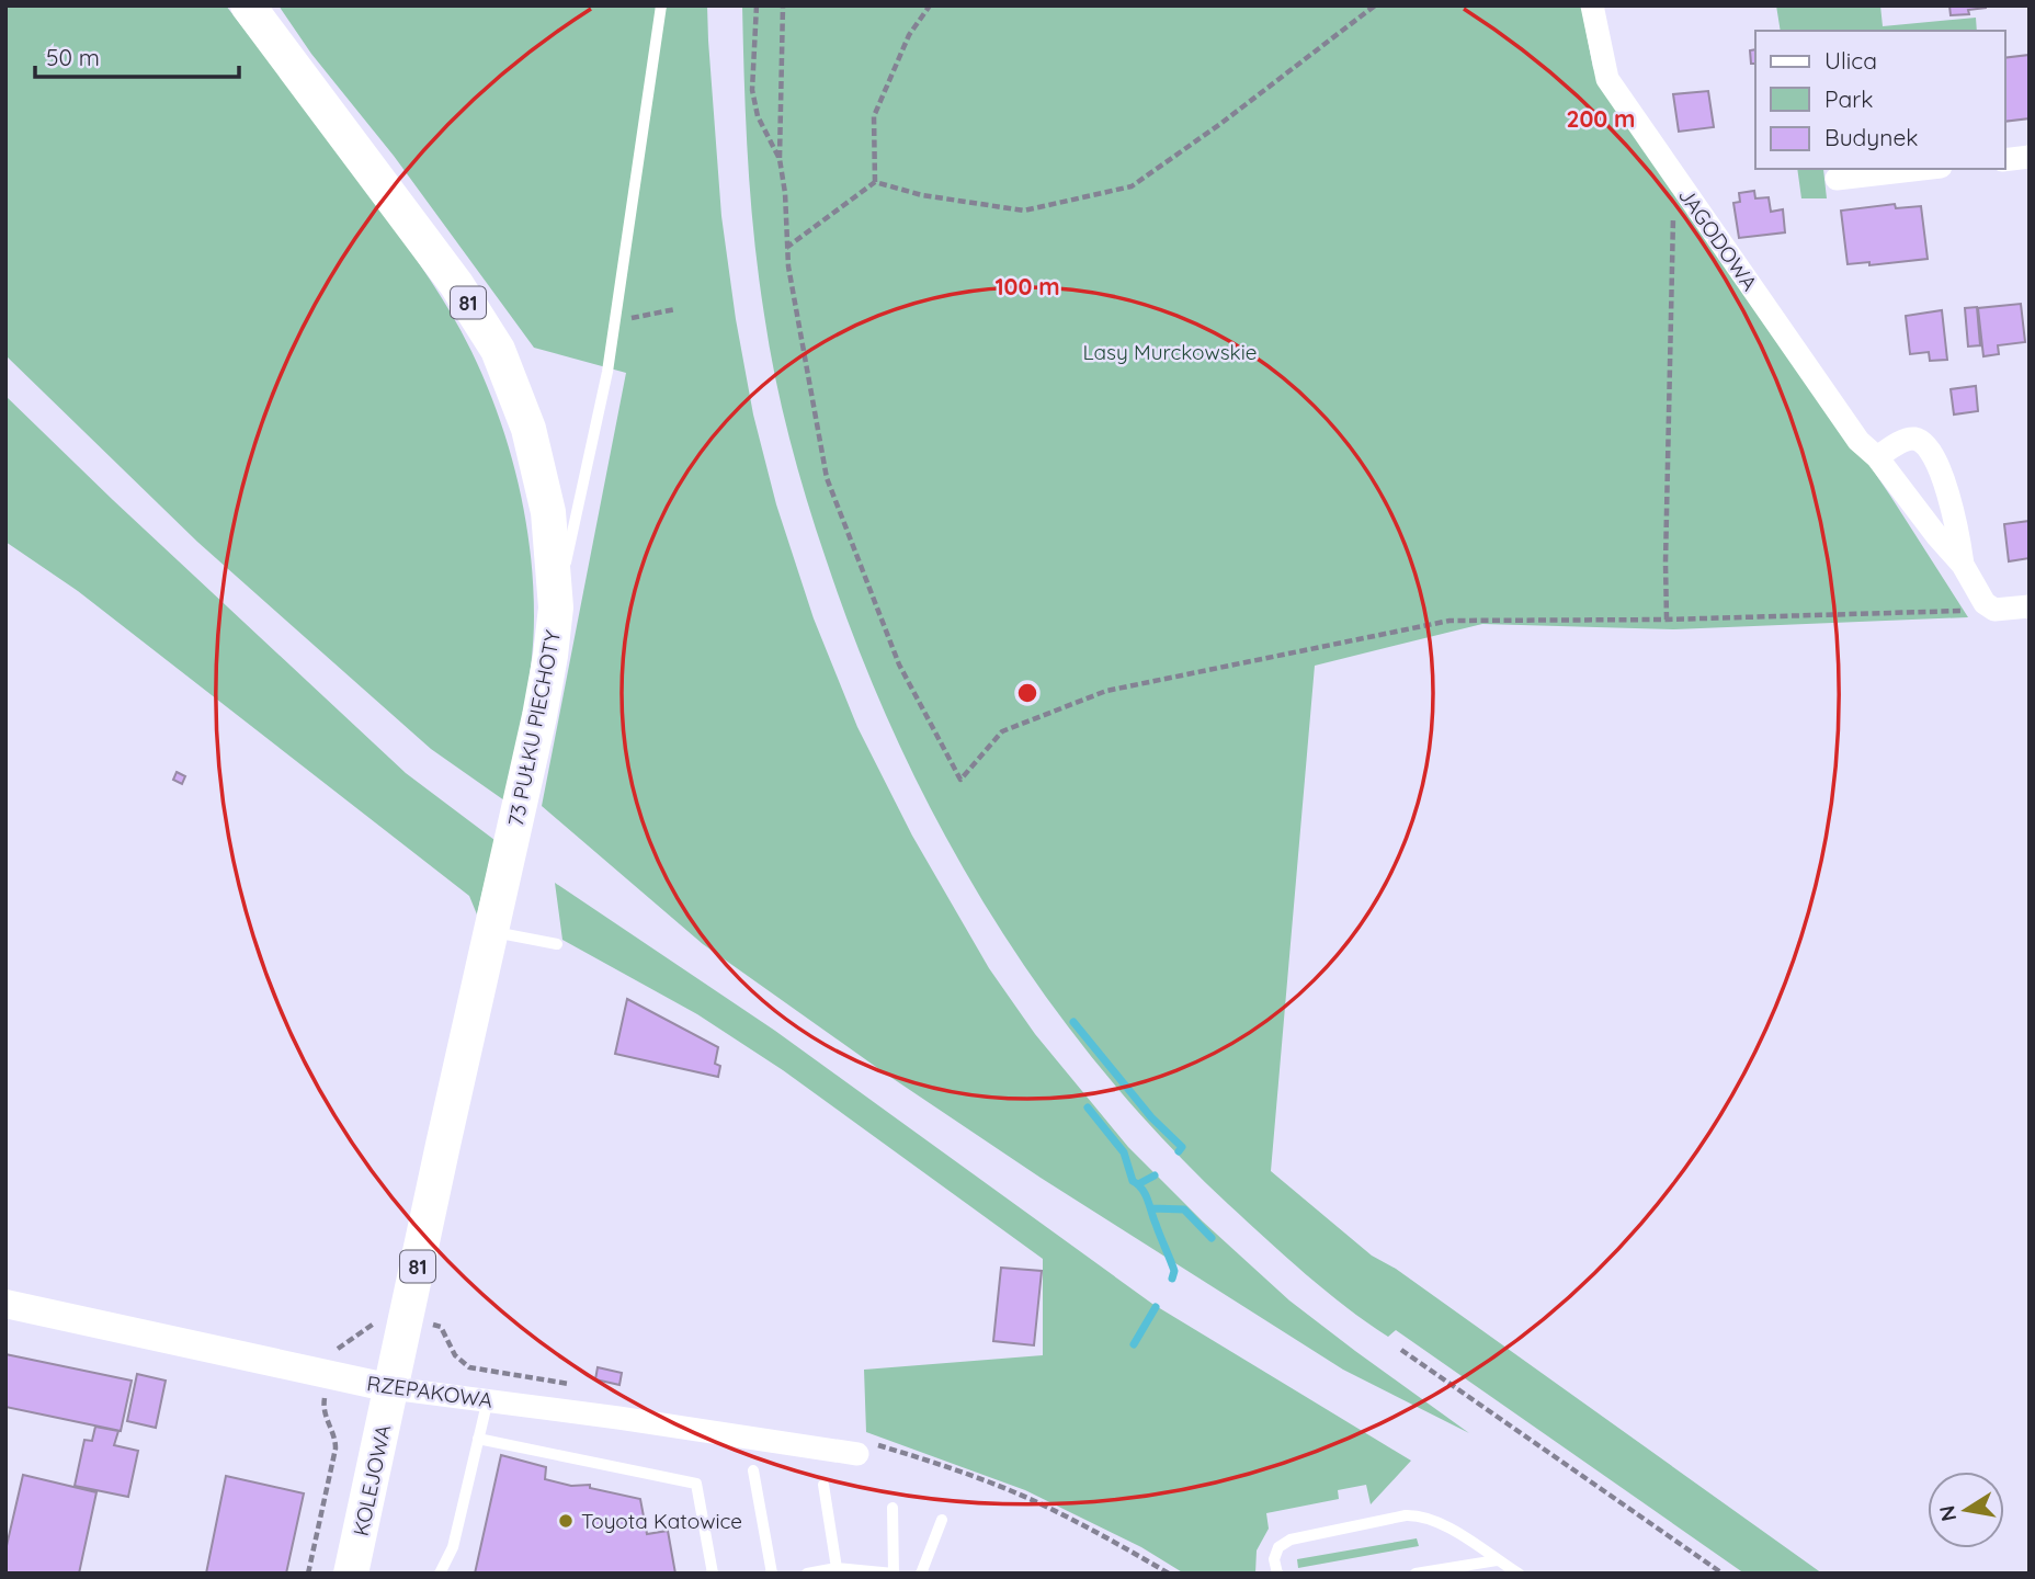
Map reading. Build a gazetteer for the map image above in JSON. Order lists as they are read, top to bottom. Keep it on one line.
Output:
{"streets":{"main road":["81","73 PUŁKU PIECHOTY","KOLEJOWA"],"street":["JAGODOWA","RZEPAKOWA"]},"crossings":[["73 PUŁKU PIECHOTY","RZEPAKOWA"],["73 PUŁKU PIECHOTY","KOLEJOWA"],["RZEPAKOWA","KOLEJOWA"]],"parks":["Lasy Murckowskie"],"places":["Toyota Katowice"],"legend":["Ulica","Park","Budynek"],"scale_bar":"50 m","north":"left","rings":["200 m","100 m"]}
